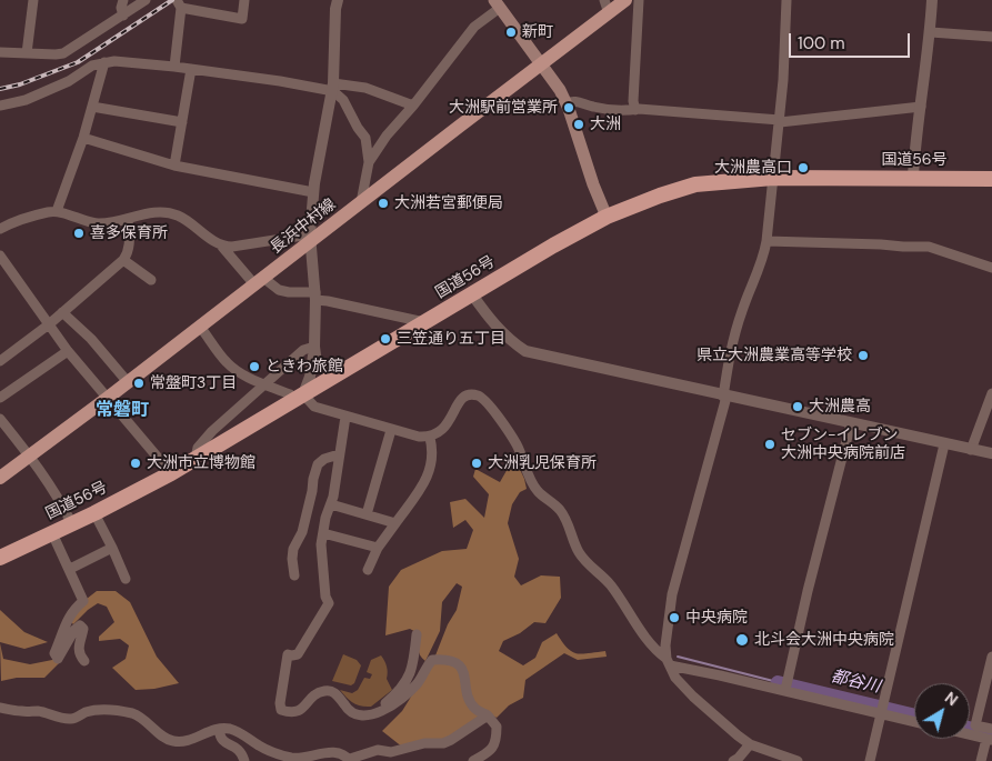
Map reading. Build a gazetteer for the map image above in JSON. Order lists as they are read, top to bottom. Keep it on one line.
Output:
{"streets":{"highway":["国道56号"],"main road":["長浜中村線"]},"districts":["常磐町"],"water":["都谷川"],"places":["新町","大洲駅前営業所","大洲","大洲農高口","大洲若宮郵便局","喜多保育所","三笠通り五丁目","県立大洲農業高等学校","ときわ旅館","常盤町3丁目","大洲農高","セブン-イレブン 大洲中央病院前店","大洲市立博物館","大洲乳児保育所","中央病院","北斗会大洲中央病院"],"scale_bar":"100 m","north":"top right"}
